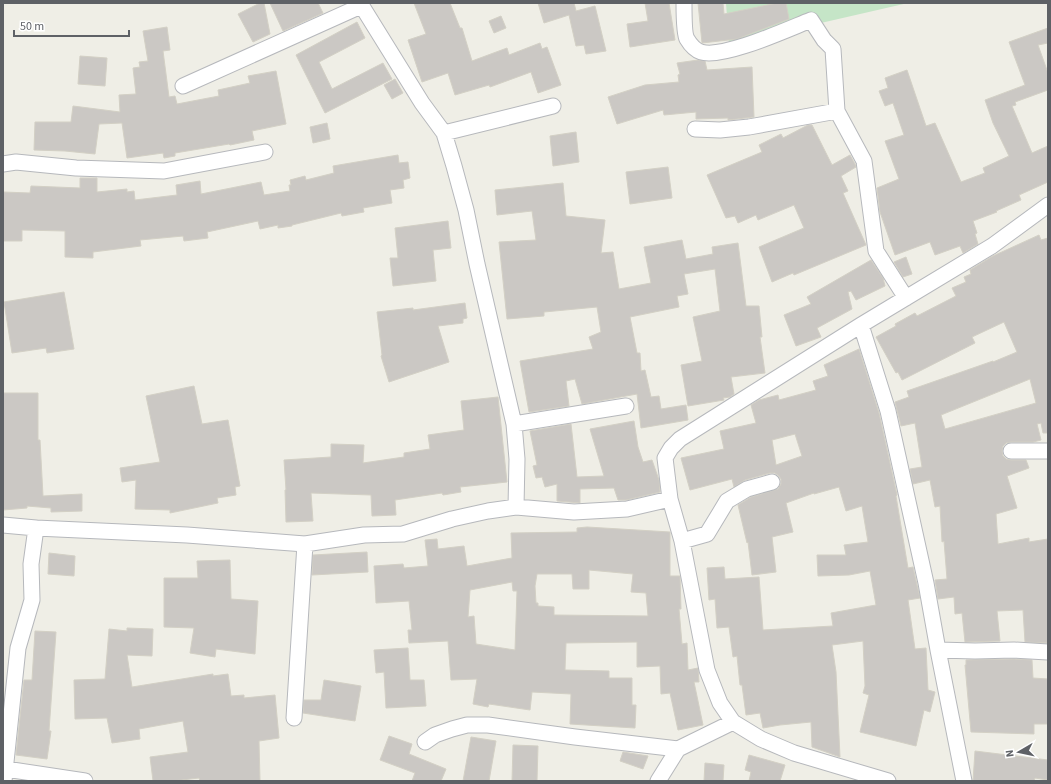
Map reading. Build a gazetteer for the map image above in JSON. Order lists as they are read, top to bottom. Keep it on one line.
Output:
{"scale_bar":"50 m","north":"left"}
